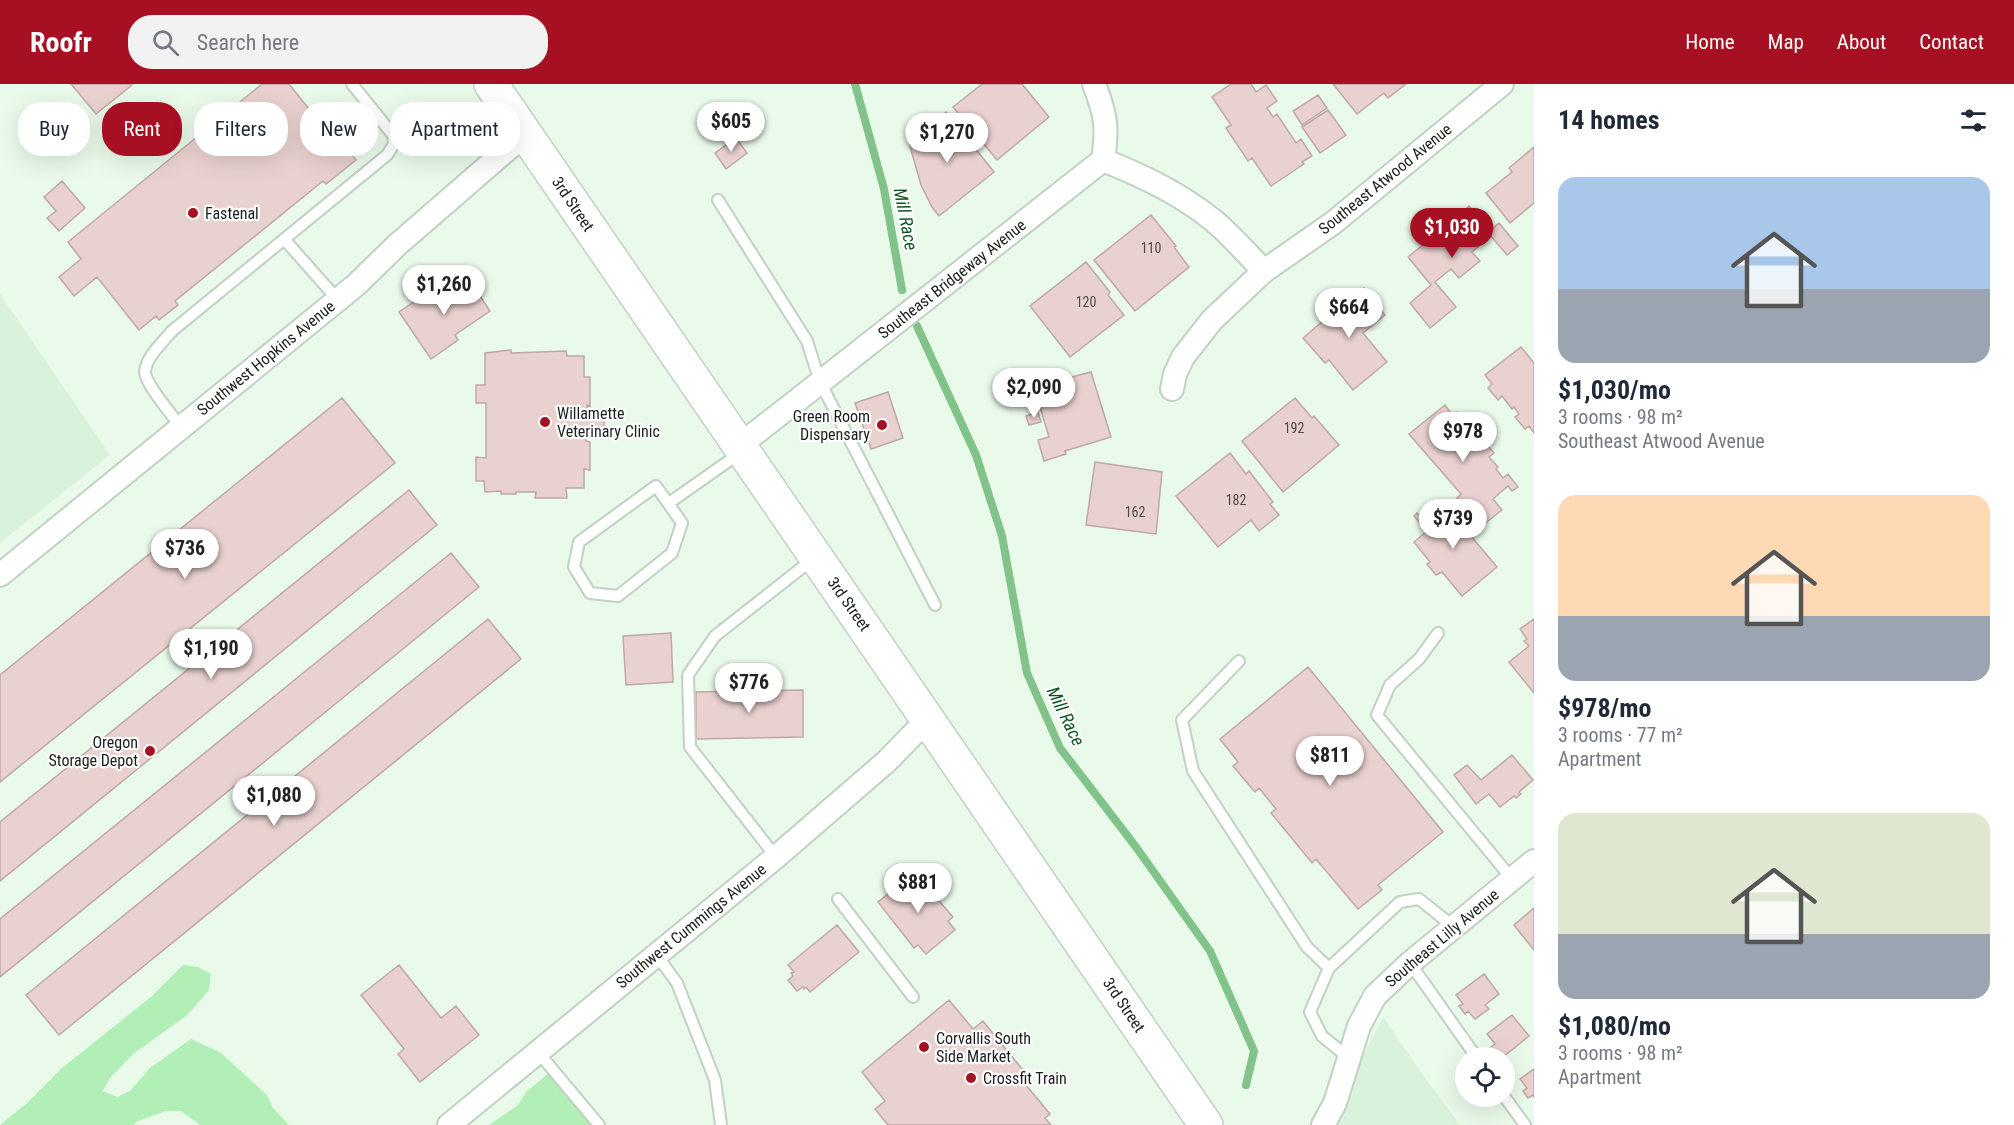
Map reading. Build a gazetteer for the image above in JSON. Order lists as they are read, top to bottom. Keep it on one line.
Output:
{"streets":{"highway":["3rd Street"],"street":["Southeast Atwood Avenue","Southeast Bridgeway Avenue","Southwest Hopkins Avenue","Southwest Cummings Avenue","Southeast Lilly Avenue"]},"crossings":[["3rd Street","Southeast Bridgeway Avenue"],["3rd Street","Southwest Hopkins Avenue"],["3rd Street","Southwest Cummings Avenue"]],"water":["Mill Race"],"places":["Fastenal","Willamette Veterinary Clinic","Green Room Dispensary","Oregon Storage Depot","Corvallis South Side Market","Crossfit Train"],"house_numbers":["110","120","192","182","162"],"page":{"header":"Roofr","search":"Search here","nav":["Home","Map","About","Contact"],"heading":"14 homes","price":["$605","$1,270","$1,030","$1,260","$664","$2,090","$978","$739","$736","$1,190","$776","$811","$1,080","$881"],"chip":["Buy","Rent","Filters","New","Apartment"],"list":[{"name":"$1,030/mo","note":"3 rooms · 98 m² · Southeast Atwood Avenue"},{"name":"$978/mo","note":"3 rooms · 77 m² · Apartment"},{"name":"$1,080/mo","note":"3 rooms · 98 m² · Apartment"}]}}
